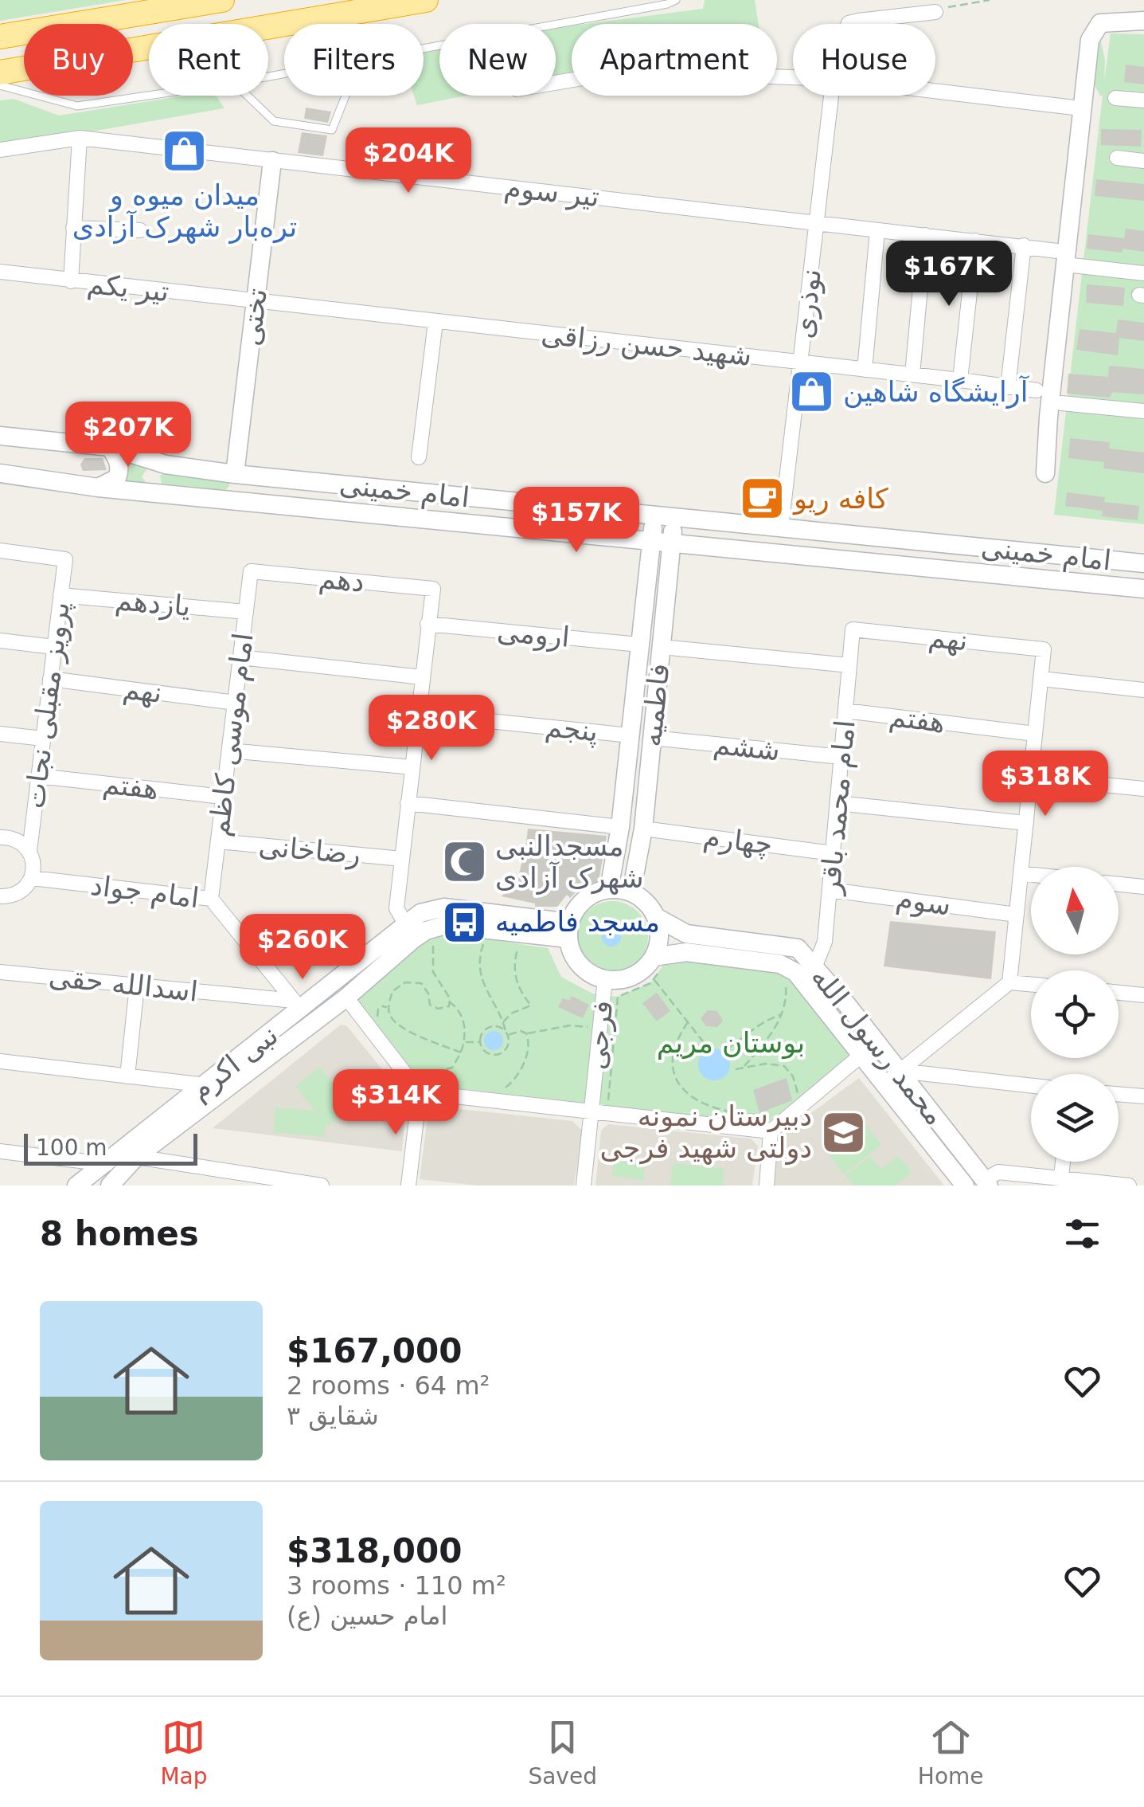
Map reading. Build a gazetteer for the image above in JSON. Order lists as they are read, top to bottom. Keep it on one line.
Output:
{"streets":{"street":["تیر سوم","تیر یکم","نوذری","تختی","شهید حسن رزاقی","امام خمینی","دهم","یازدهم","ارومی","نهم","پرویز مقبلی نجات","فاطمیه","هفتم","پنجم","امام موسی کاظم","ششم","امام محمد باقر","چهارم","رضاخانی","امام جواد","سوم","اسدالله حقی","فرجی","محمد رسول الله","نبی اکرم"]},"crossings":[["تیر سوم","نوذری"],["تیر سوم","تختی"],["تیر یکم","تختی"],["تیر یکم","شهید حسن رزاقی"],["نوذری","شهید حسن رزاقی"],["نوذری","امام خمینی"],["تختی","شهید حسن رزاقی"],["تختی","امام خمینی"],["امام خمینی","فاطمیه"],["دهم","ارومی"],["دهم","امام موسی کاظم"],["یازدهم","پرویز مقبلی نجات"],["یازدهم","امام موسی کاظم"],["ارومی","فاطمیه"],["نهم","پرویز مقبلی نجات"],["نهم","امام موسی کاظم"],["نهم","امام محمد باقر"],["پرویز مقبلی نجات","هفتم"],["پرویز مقبلی نجات","امام جواد"],["فاطمیه","پنجم"],["فاطمیه","ششم"],["فاطمیه","چهارم"],["فاطمیه","فرجی"],["فاطمیه","محمد رسول الله"],["فاطمیه","نبی اکرم"],["هفتم","امام موسی کاظم"],["هفتم","امام محمد باقر"],["امام موسی کاظم","رضاخانی"],["امام موسی کاظم","امام جواد"],["ششم","امام محمد باقر"],["امام محمد باقر","چهارم"],["امام محمد باقر","سوم"],["امام محمد باقر","محمد رسول الله"],["امام جواد","اسدالله حقی"],["امام جواد","نبی اکرم"],["اسدالله حقی","نبی اکرم"],["فرجی","محمد رسول الله"],["فرجی","نبی اکرم"],["محمد رسول الله","نبی اکرم"]],"parks":["بوستان مریم"],"places":{"shop":["میدان میوه و تره‌بار شهرک آزادی","آرایشگاه شاهین"],"cafe":["کافه ریو"],"mosque":["مسجدالنبی شهرک آزادی"],"bus stop":["مسجد فاطمیه"],"school or university":["دبیرستان نمونه دولتی شهید فرجی"]},"scale_bar":"100 m","north":"top","page":{"chip":["Buy","Rent","Filters","New","Apartment","House"],"price":["$204K","$167K","$207K","$157K","$280K","$318K","$260K","$314K"],"scale":"100 m","heading":"8 homes","list":[{"name":"$167,000","note":"2 rooms · 64 m² · شقایق ۳"},{"name":"$318,000","note":"3 rooms · 110 m² · امام حسین (ع)"}],"tabs":["Map","Saved","Home"]}}
